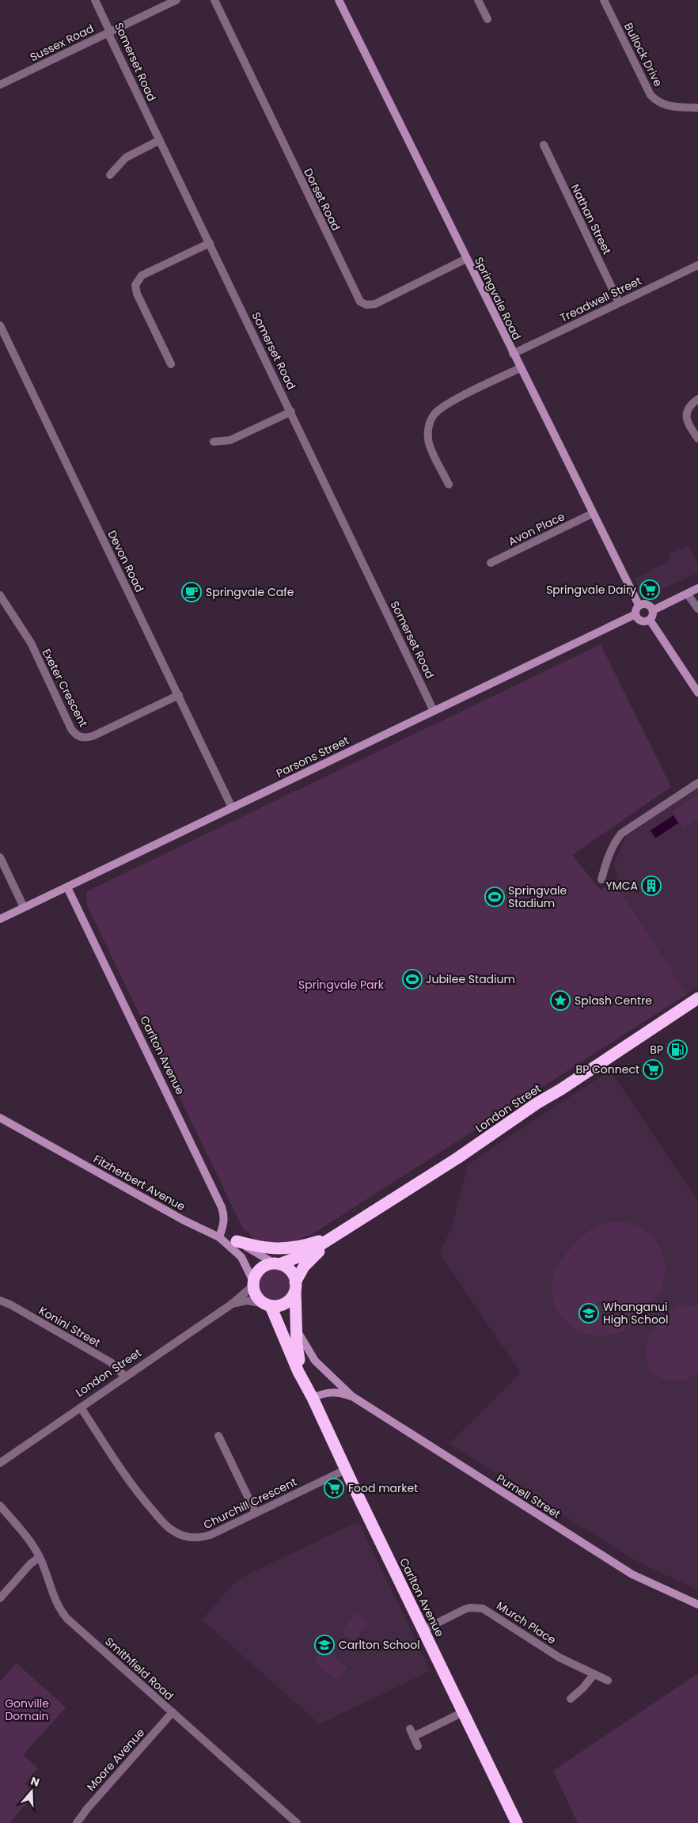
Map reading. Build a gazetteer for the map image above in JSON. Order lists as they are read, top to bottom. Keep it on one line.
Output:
{"streets":{"highway":["Carlton Avenue","London Street"],"main road":["Springvale Road","Parsons Street","Fitzherbert Avenue","Purnell Street"],"street":["Sussex Road","Bullock Drive","Somerset Road","Dorset Road","Nathan Street","Treadwell Street","Avon Place","Devon Road","Exeter Crescent","Konini Street","Churchill Crescent","Murch Place","Smithfield Road","Moore Avenue"]},"crossings":[["Sussex Road","Somerset Road"],["Somerset Road","Parsons Street"],["Dorset Road","Springvale Road"],["Nathan Street","Treadwell Street"],["Springvale Road","Treadwell Street"],["Springvale Road","Avon Place"],["Springvale Road","Parsons Street"],["Devon Road","Exeter Crescent"],["Devon Road","Parsons Street"],["Parsons Street","Carlton Avenue"],["Carlton Avenue","London Street"],["Carlton Avenue","Fitzherbert Avenue"],["Carlton Avenue","Purnell Street"],["Carlton Avenue","Churchill Crescent"],["Carlton Avenue","Murch Place"],["London Street","Fitzherbert Avenue"],["London Street","Konini Street"],["London Street","Churchill Crescent"],["Smithfield Road","Moore Avenue"]],"parks":["Springvale Park","Gonville Domain"],"places":{"supermarket":["Springvale Dairy","BP Connect","Food market"],"cafe":["Springvale Cafe"],"building":["YMCA"],"sports":["Springvale Stadium","Jubilee Stadium"],"place":["Splash Centre"],"fuel station":["BP"],"school or university":["Whanganui High School","Carlton School"]},"north":"top"}
